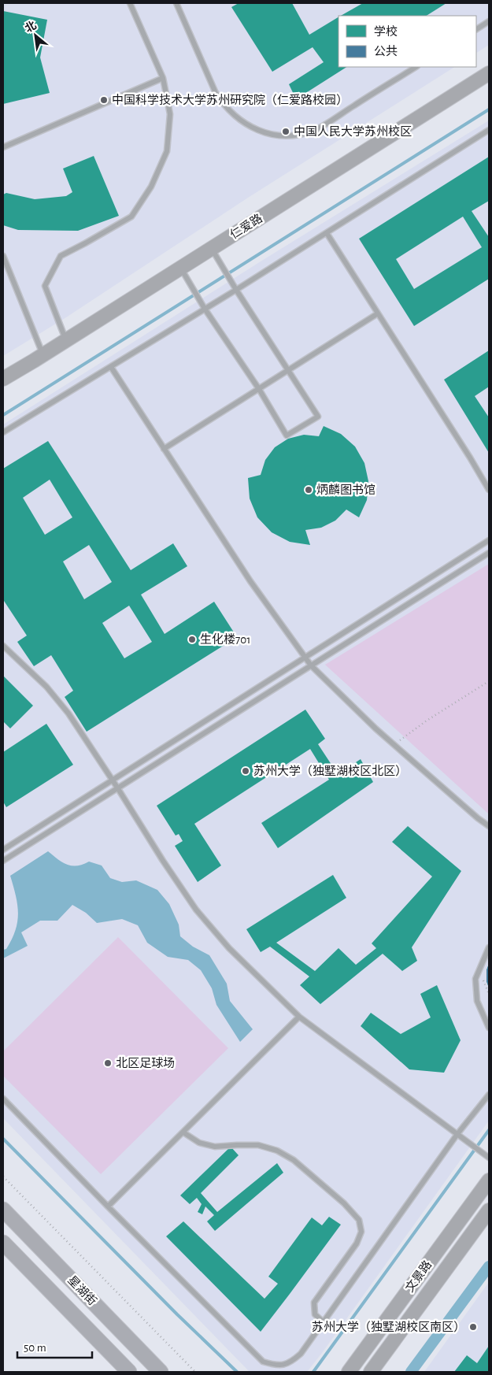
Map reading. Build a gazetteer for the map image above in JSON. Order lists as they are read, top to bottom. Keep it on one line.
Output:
{"streets":{"main road":["仁爱路","文景路","星湖街"]},"places":["中国科学技术大学苏州研究院（仁爱路校园）","中国人民大学苏州校区","炳麟图书馆","生化楼701","苏州大学（独墅湖校区北区）","北区足球场","苏州大学（独墅湖校区南区）"],"legend":["学校","公共"],"scale_bar":"50 m","north":"top left"}
